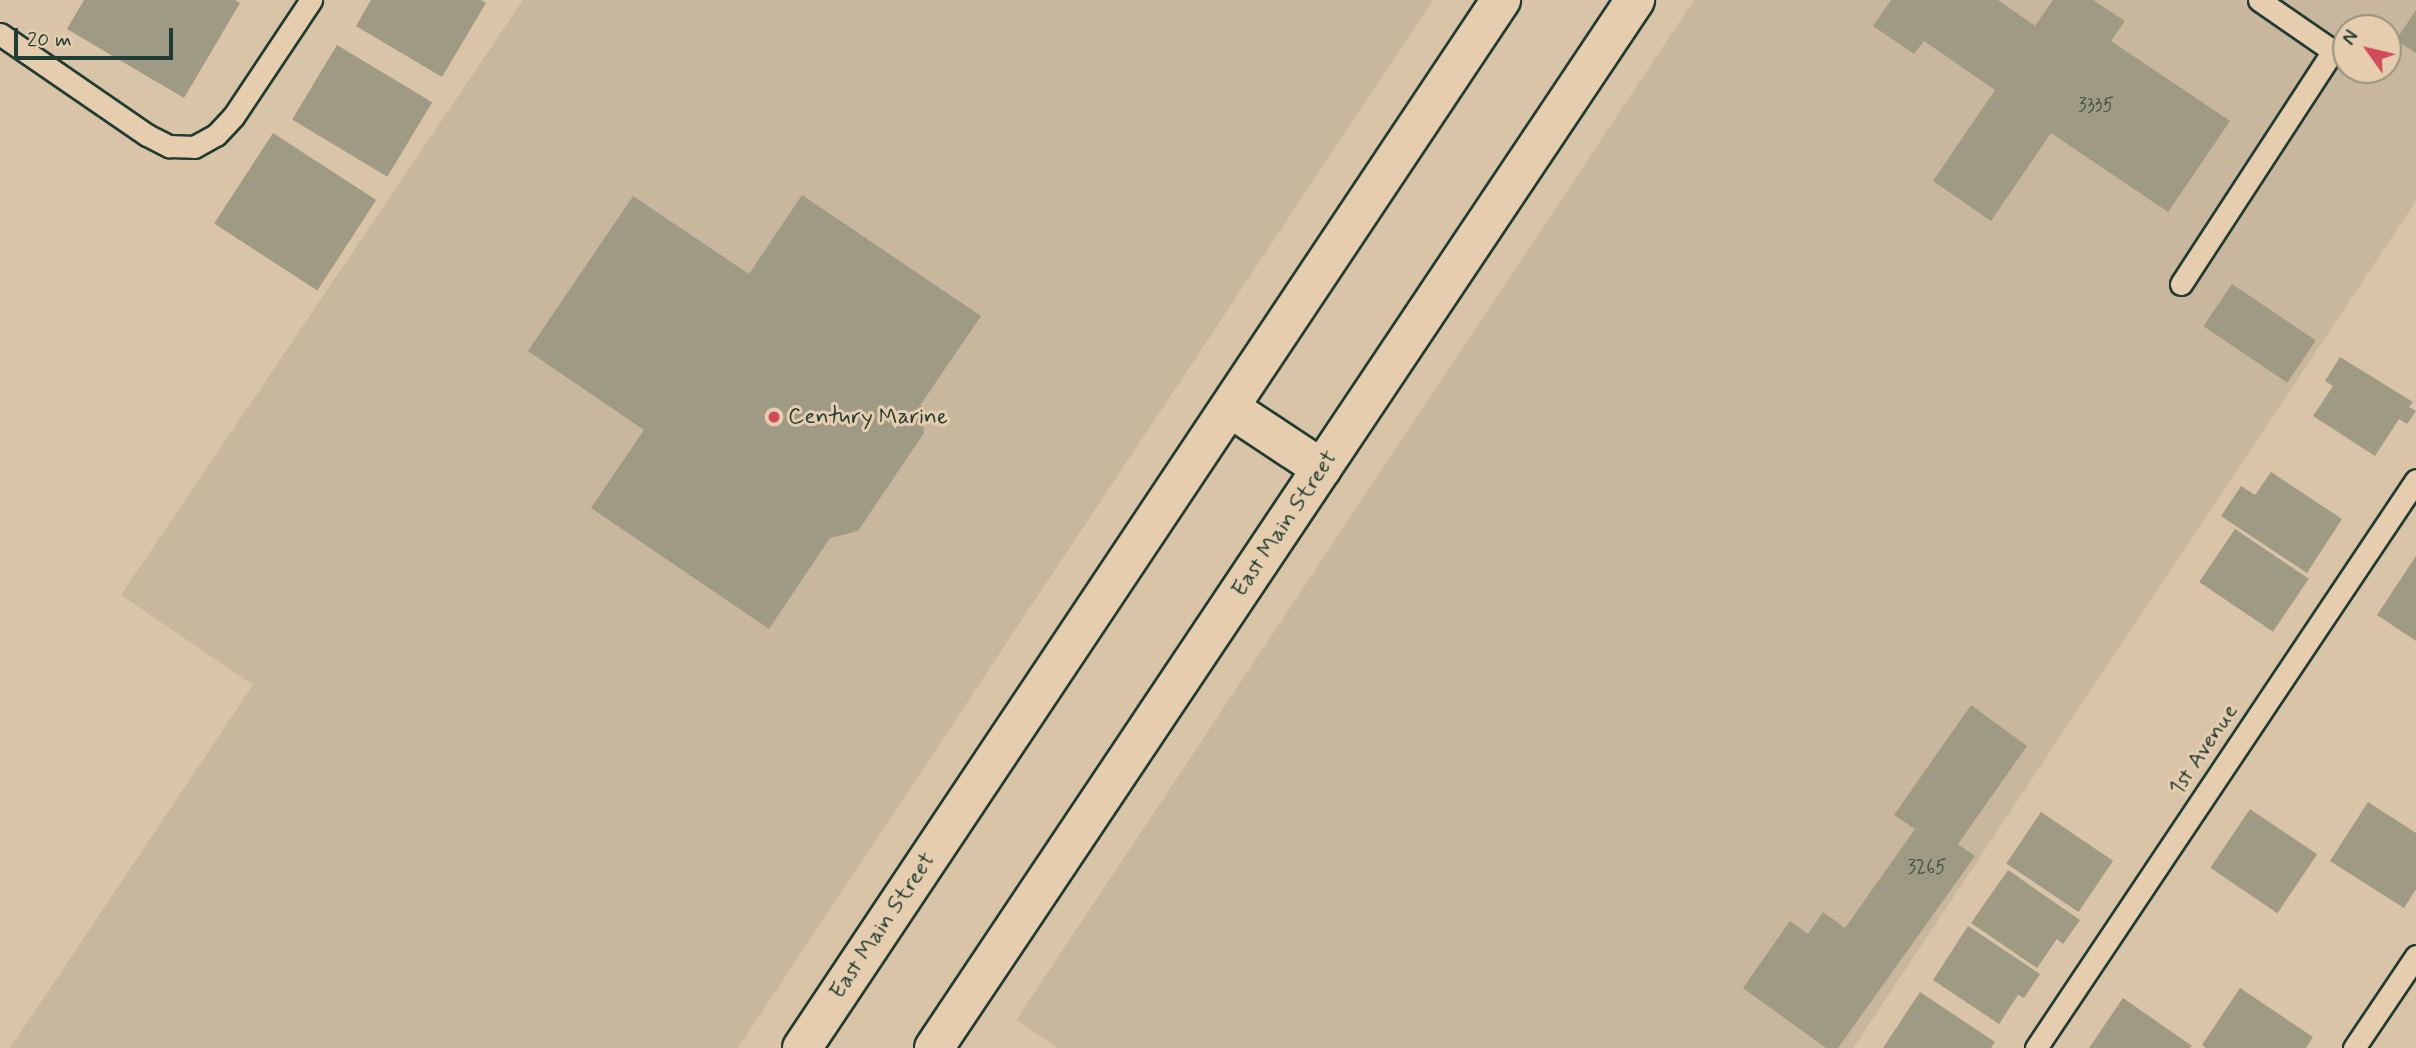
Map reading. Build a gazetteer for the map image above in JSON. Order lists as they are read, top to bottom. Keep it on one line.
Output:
{"streets":{"main road":["East Main Street"],"lane":["1st Avenue"]},"places":["Century Marine"],"house_numbers":["3335","3265"],"scale_bar":"20 m","north":"top left"}
